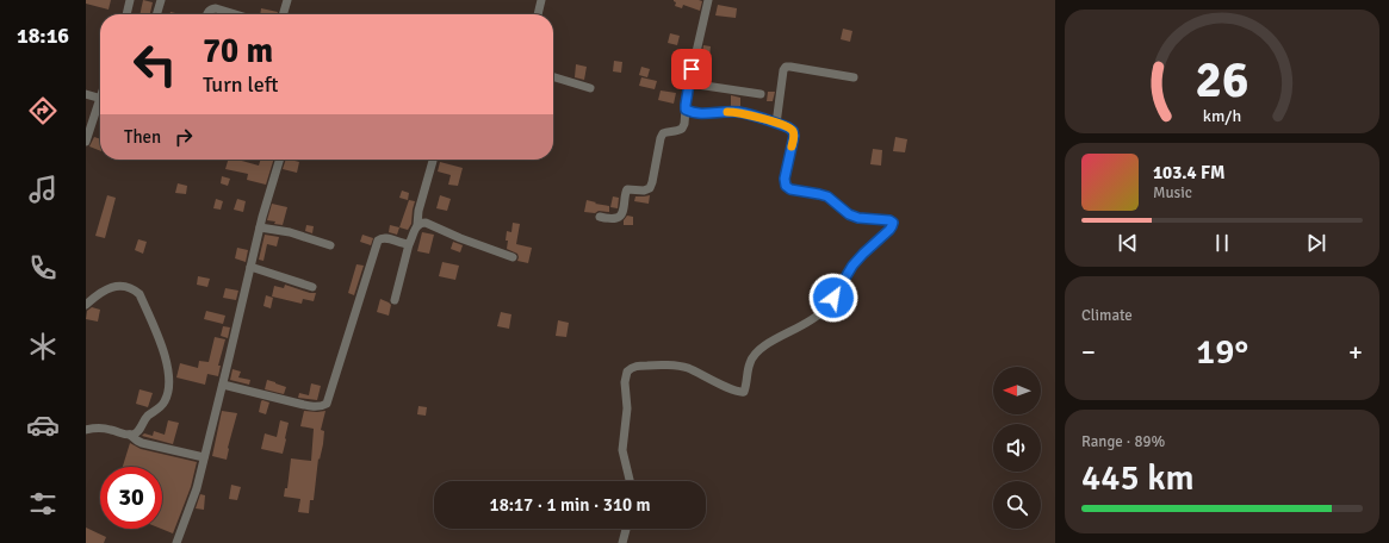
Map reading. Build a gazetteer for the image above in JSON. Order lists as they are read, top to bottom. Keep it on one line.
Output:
{"north":"left","page":{"tabs":"18:16","turn":["70 m","Turn left"],"then":"Then","song":["103.4 FM","Music"],"tile":["Climate",["Range · 89%","445 km"]],"heat":["−","19°","+"],"limit":"30","trip":"18:17 · 1 min · 310 m","gauge":["26","km/h"]}}
